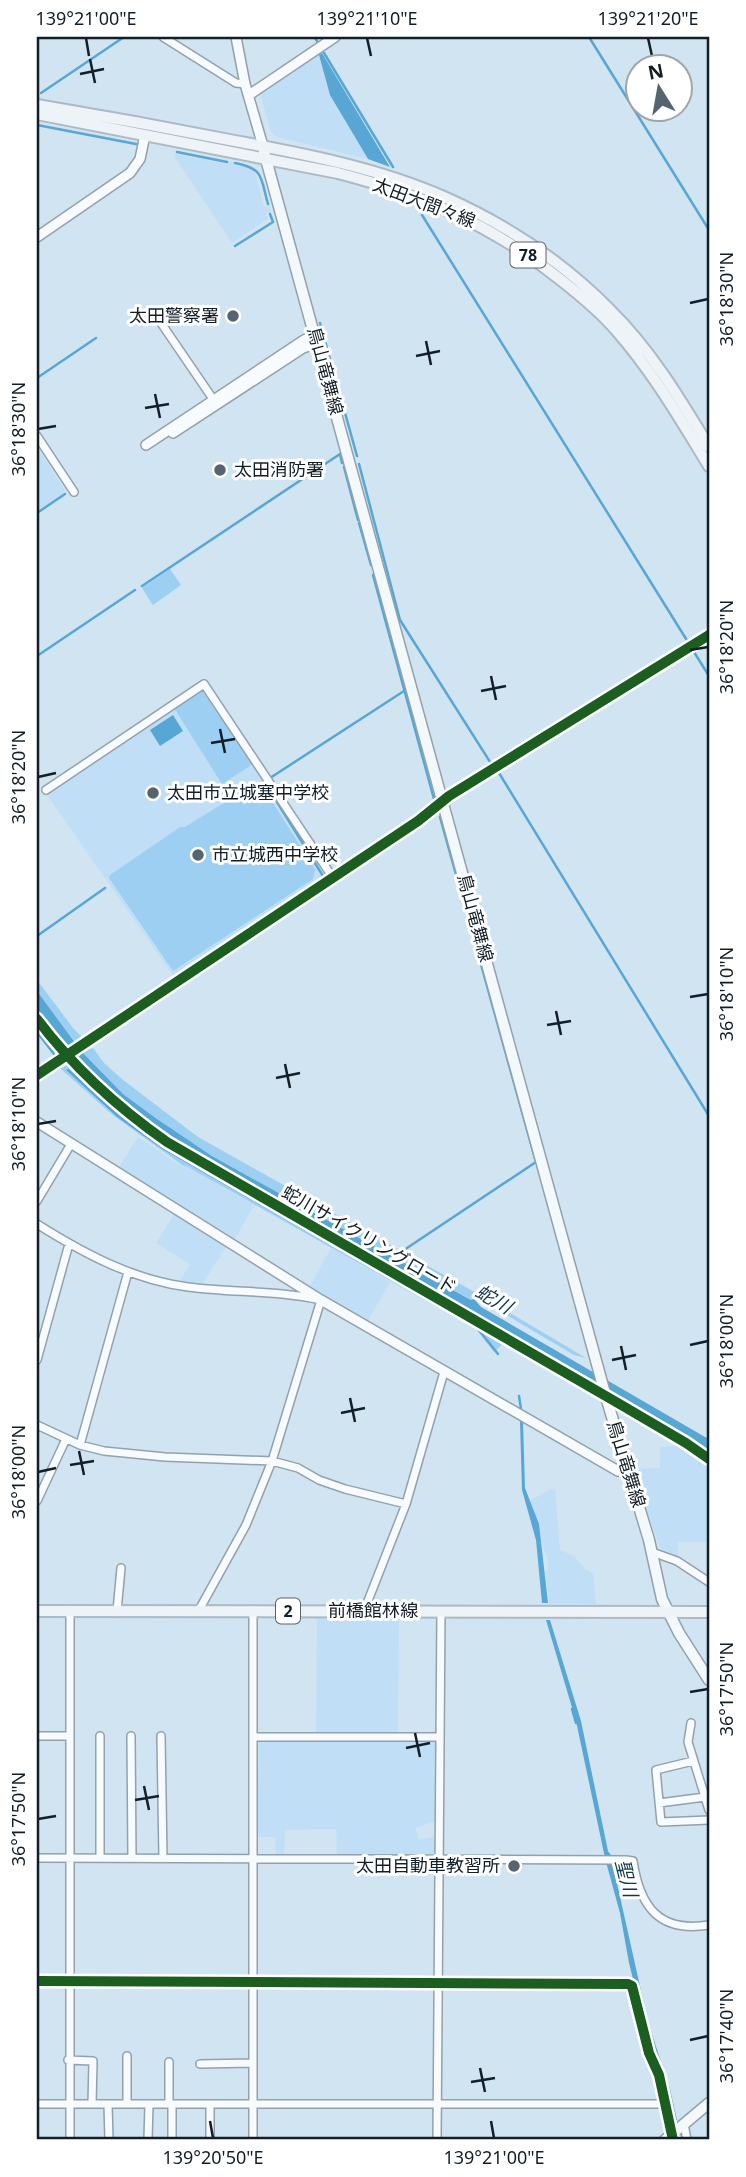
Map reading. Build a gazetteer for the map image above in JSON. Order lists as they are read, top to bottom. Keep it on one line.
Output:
{"streets":{"main road":["太田大間々線","78","鳥山竜舞線","2","前橋館林線"],"cycle path":["蛇川サイクリングロード"]},"crossings":[["太田大間々線","鳥山竜舞線"],["鳥山竜舞線","前橋館林線"]],"water":["蛇川","聖川"],"places":["太田警察署","太田消防署","太田市立城塞中学校","市立城西中学校","太田自動車教習所"],"north":"top","coordinates":["139°21'00\"E","139°21'10\"E","139°21'20\"E","36°18'30\"N","36°18'20\"N","36°18'10\"N","36°18'00\"N","36°17'50\"N","36°17'40\"N","139°20'50\"E"]}
